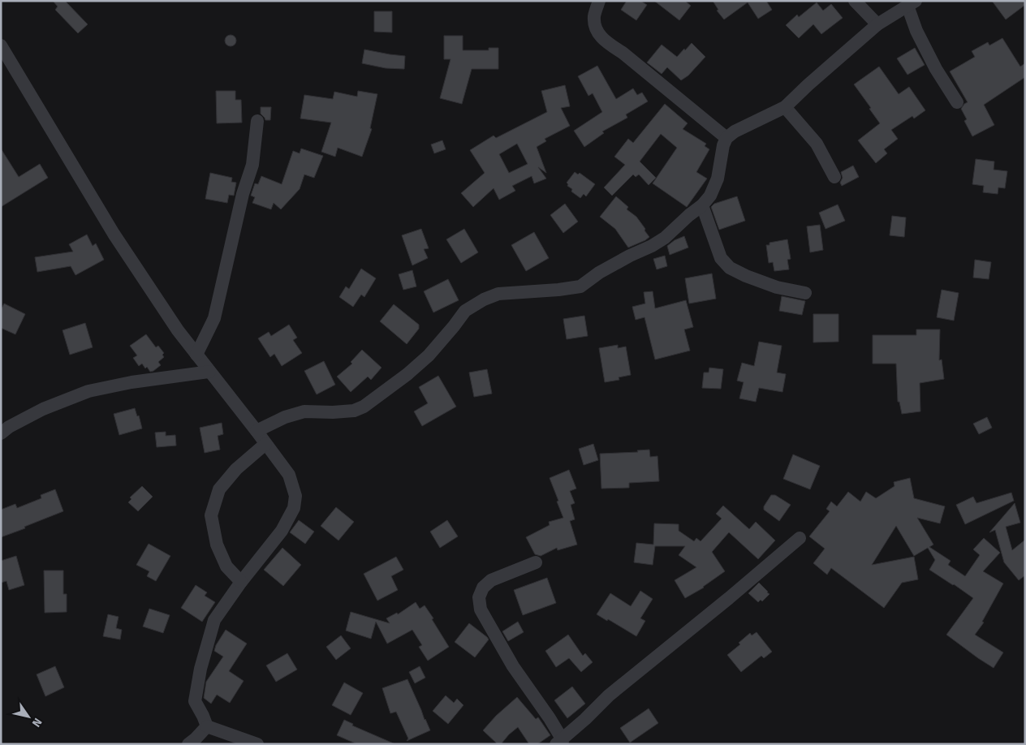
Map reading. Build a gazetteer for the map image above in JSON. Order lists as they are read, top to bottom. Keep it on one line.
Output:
{"north":"bottom right"}
